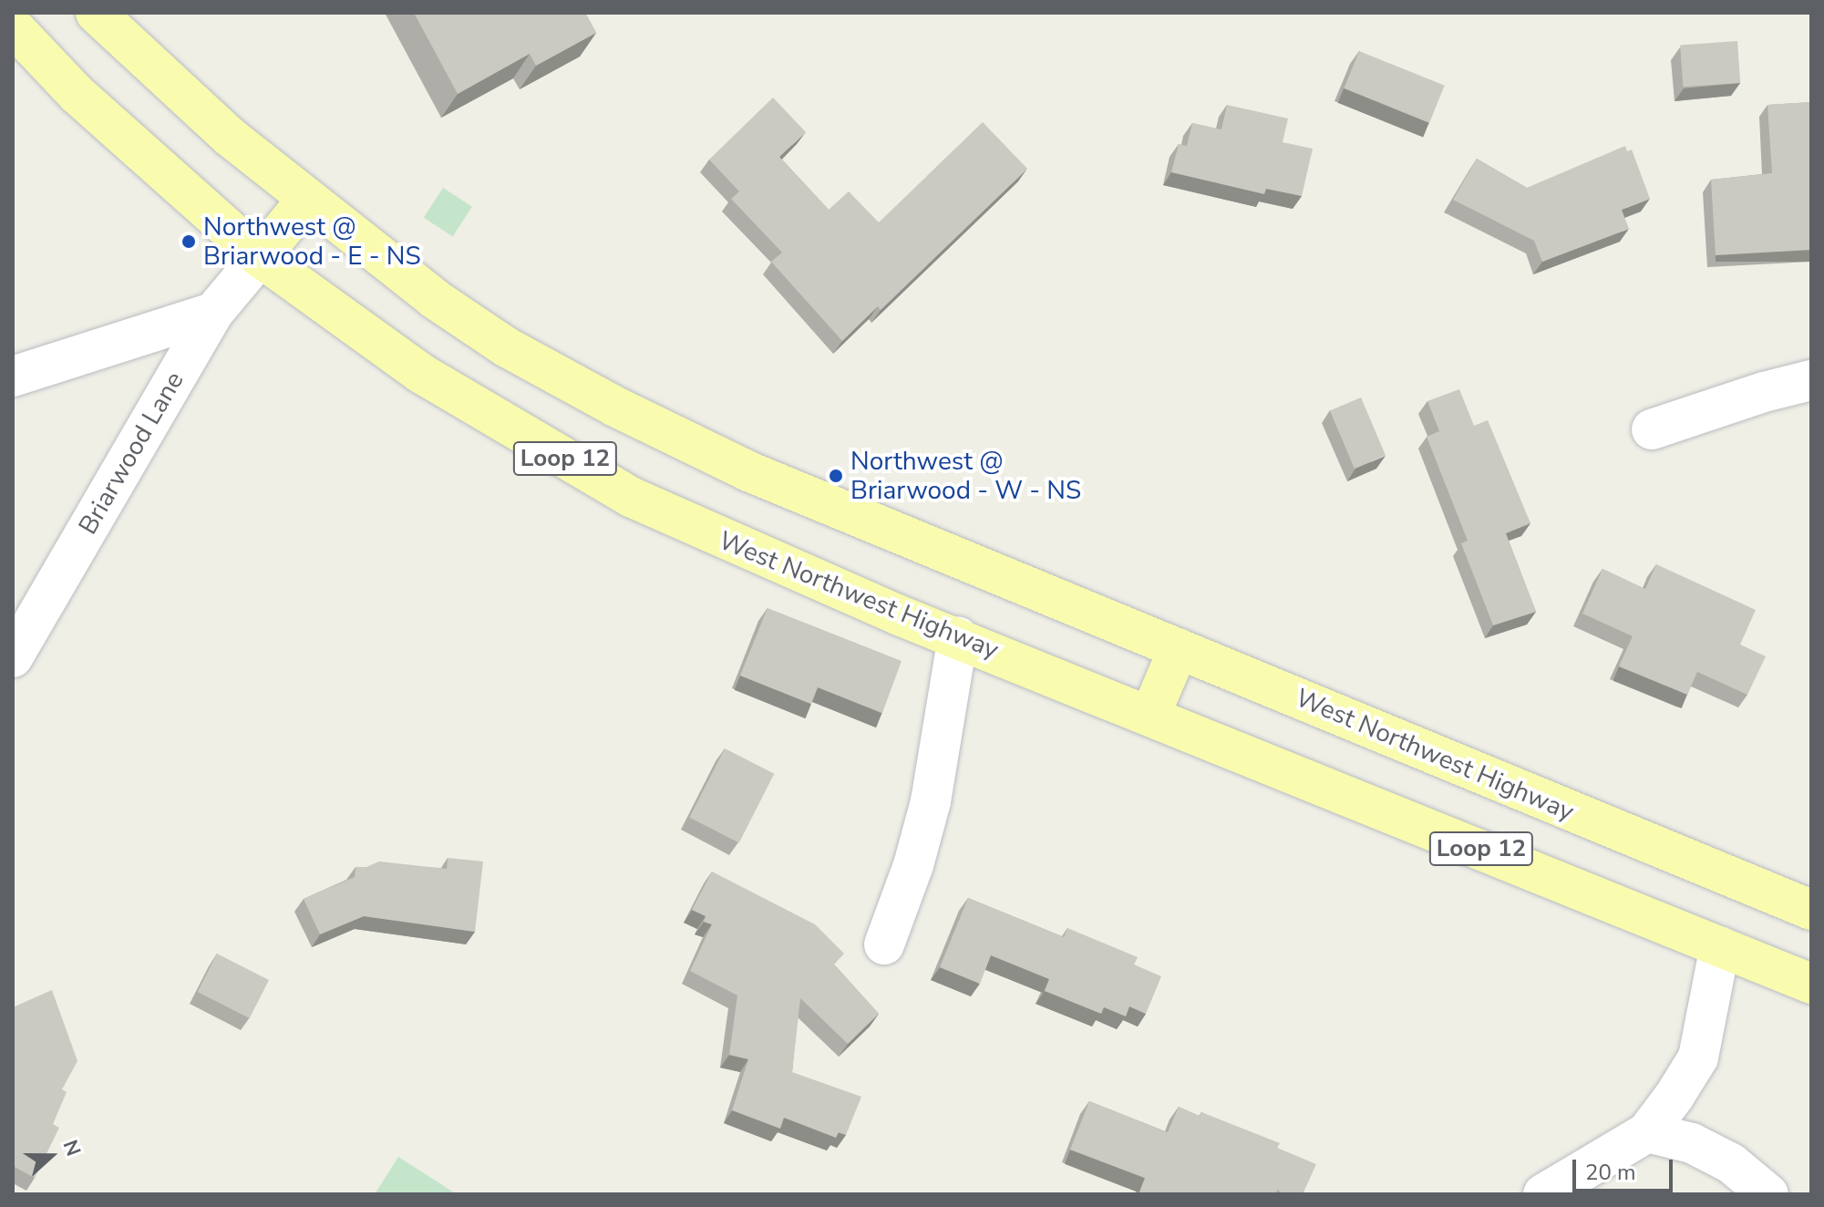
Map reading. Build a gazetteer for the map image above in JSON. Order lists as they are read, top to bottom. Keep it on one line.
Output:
{"streets":{"main road":["Loop 12","West Northwest Highway"],"street":["Briarwood Lane"]},"crossings":[["Briarwood Lane","West Northwest Highway"]],"places":["Northwest @ Briarwood - E - NS","Northwest @ Briarwood - W - NS"],"scale_bar":"20 m","north":"right"}
